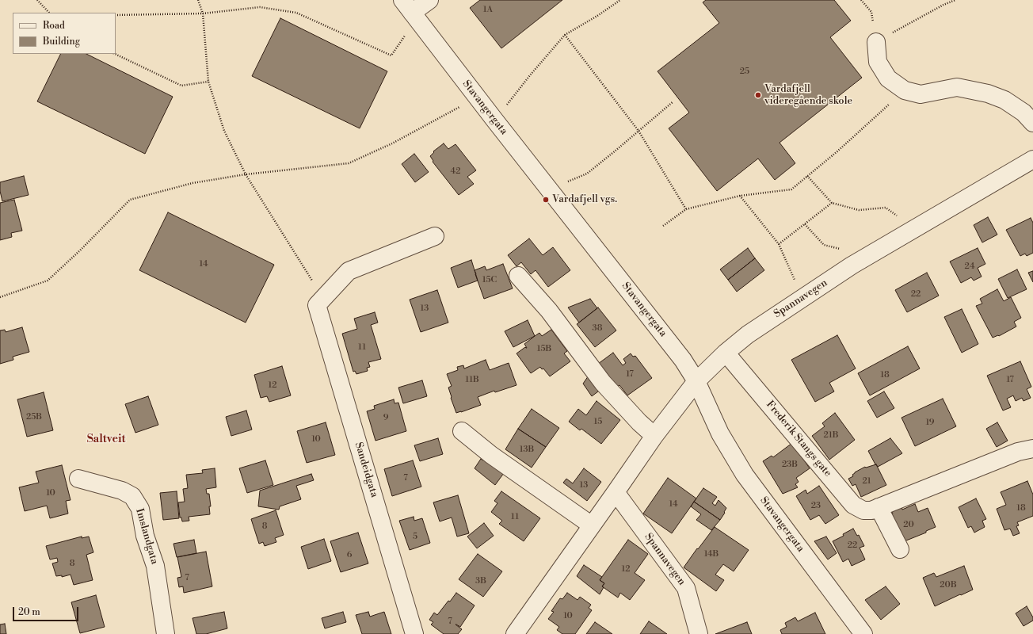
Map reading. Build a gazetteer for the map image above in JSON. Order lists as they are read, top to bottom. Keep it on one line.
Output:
{"streets":{"street":["Stavangergata","Spannavegen","Frederik Stangs gate","Sandeidgata","Imslandgata"]},"crossings":[["Stavangergata","Spannavegen"],["Spannavegen","Frederik Stangs gate"]],"districts":["Saltveit"],"places":["Vardafjell videregående skole","Vardafjell vgs."],"house_numbers":["1A","25","42","14","24","15C","22","13","38","11","15B","17","18","11B","17","12","25B","9","15","19","21B","10","13B","23B","7","21","13","10","14","23","18","11","20","8","5","22","14B","6","8","12","7","3B","20B","10","7"],"legend":["Road","Building"],"scale_bar":"20 m"}
